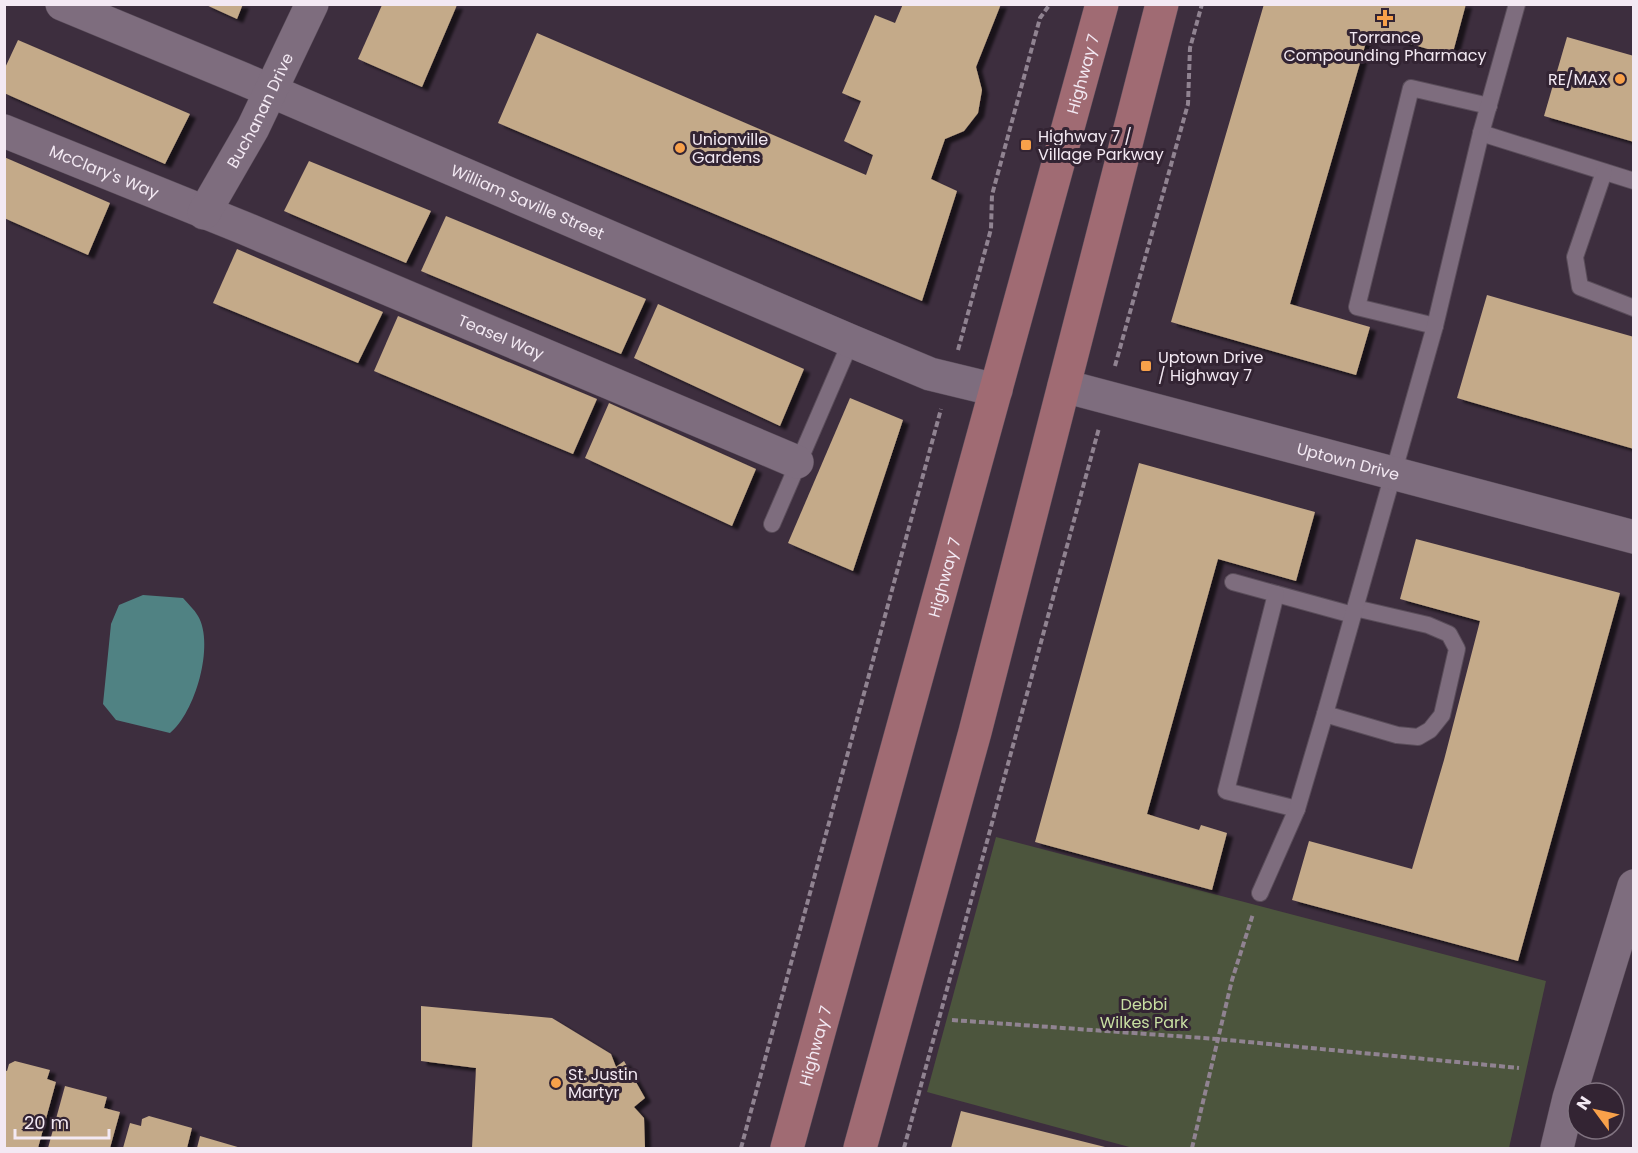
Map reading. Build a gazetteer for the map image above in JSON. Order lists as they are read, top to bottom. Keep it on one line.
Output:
{"streets":{"main road":["Highway 7"],"street":["Buchanan Drive","McClary's Way","William Saville Street","Teasel Way","Uptown Drive"]},"crossings":[["Highway 7","William Saville Street"],["Buchanan Drive","McClary's Way"],["Buchanan Drive","William Saville Street"],["Buchanan Drive","Teasel Way"],["McClary's Way","Teasel Way"]],"parks":["Debbi Wilkes Park"],"places":{"health":["Torrance Compounding Pharmacy"],"other":["RE/MAX","Unionville Gardens","St. Justin Martyr"],"transit":["Highway 7 / Village Parkway","Uptown Drive / Highway 7"]},"scale_bar":"20 m","north":"top left"}
